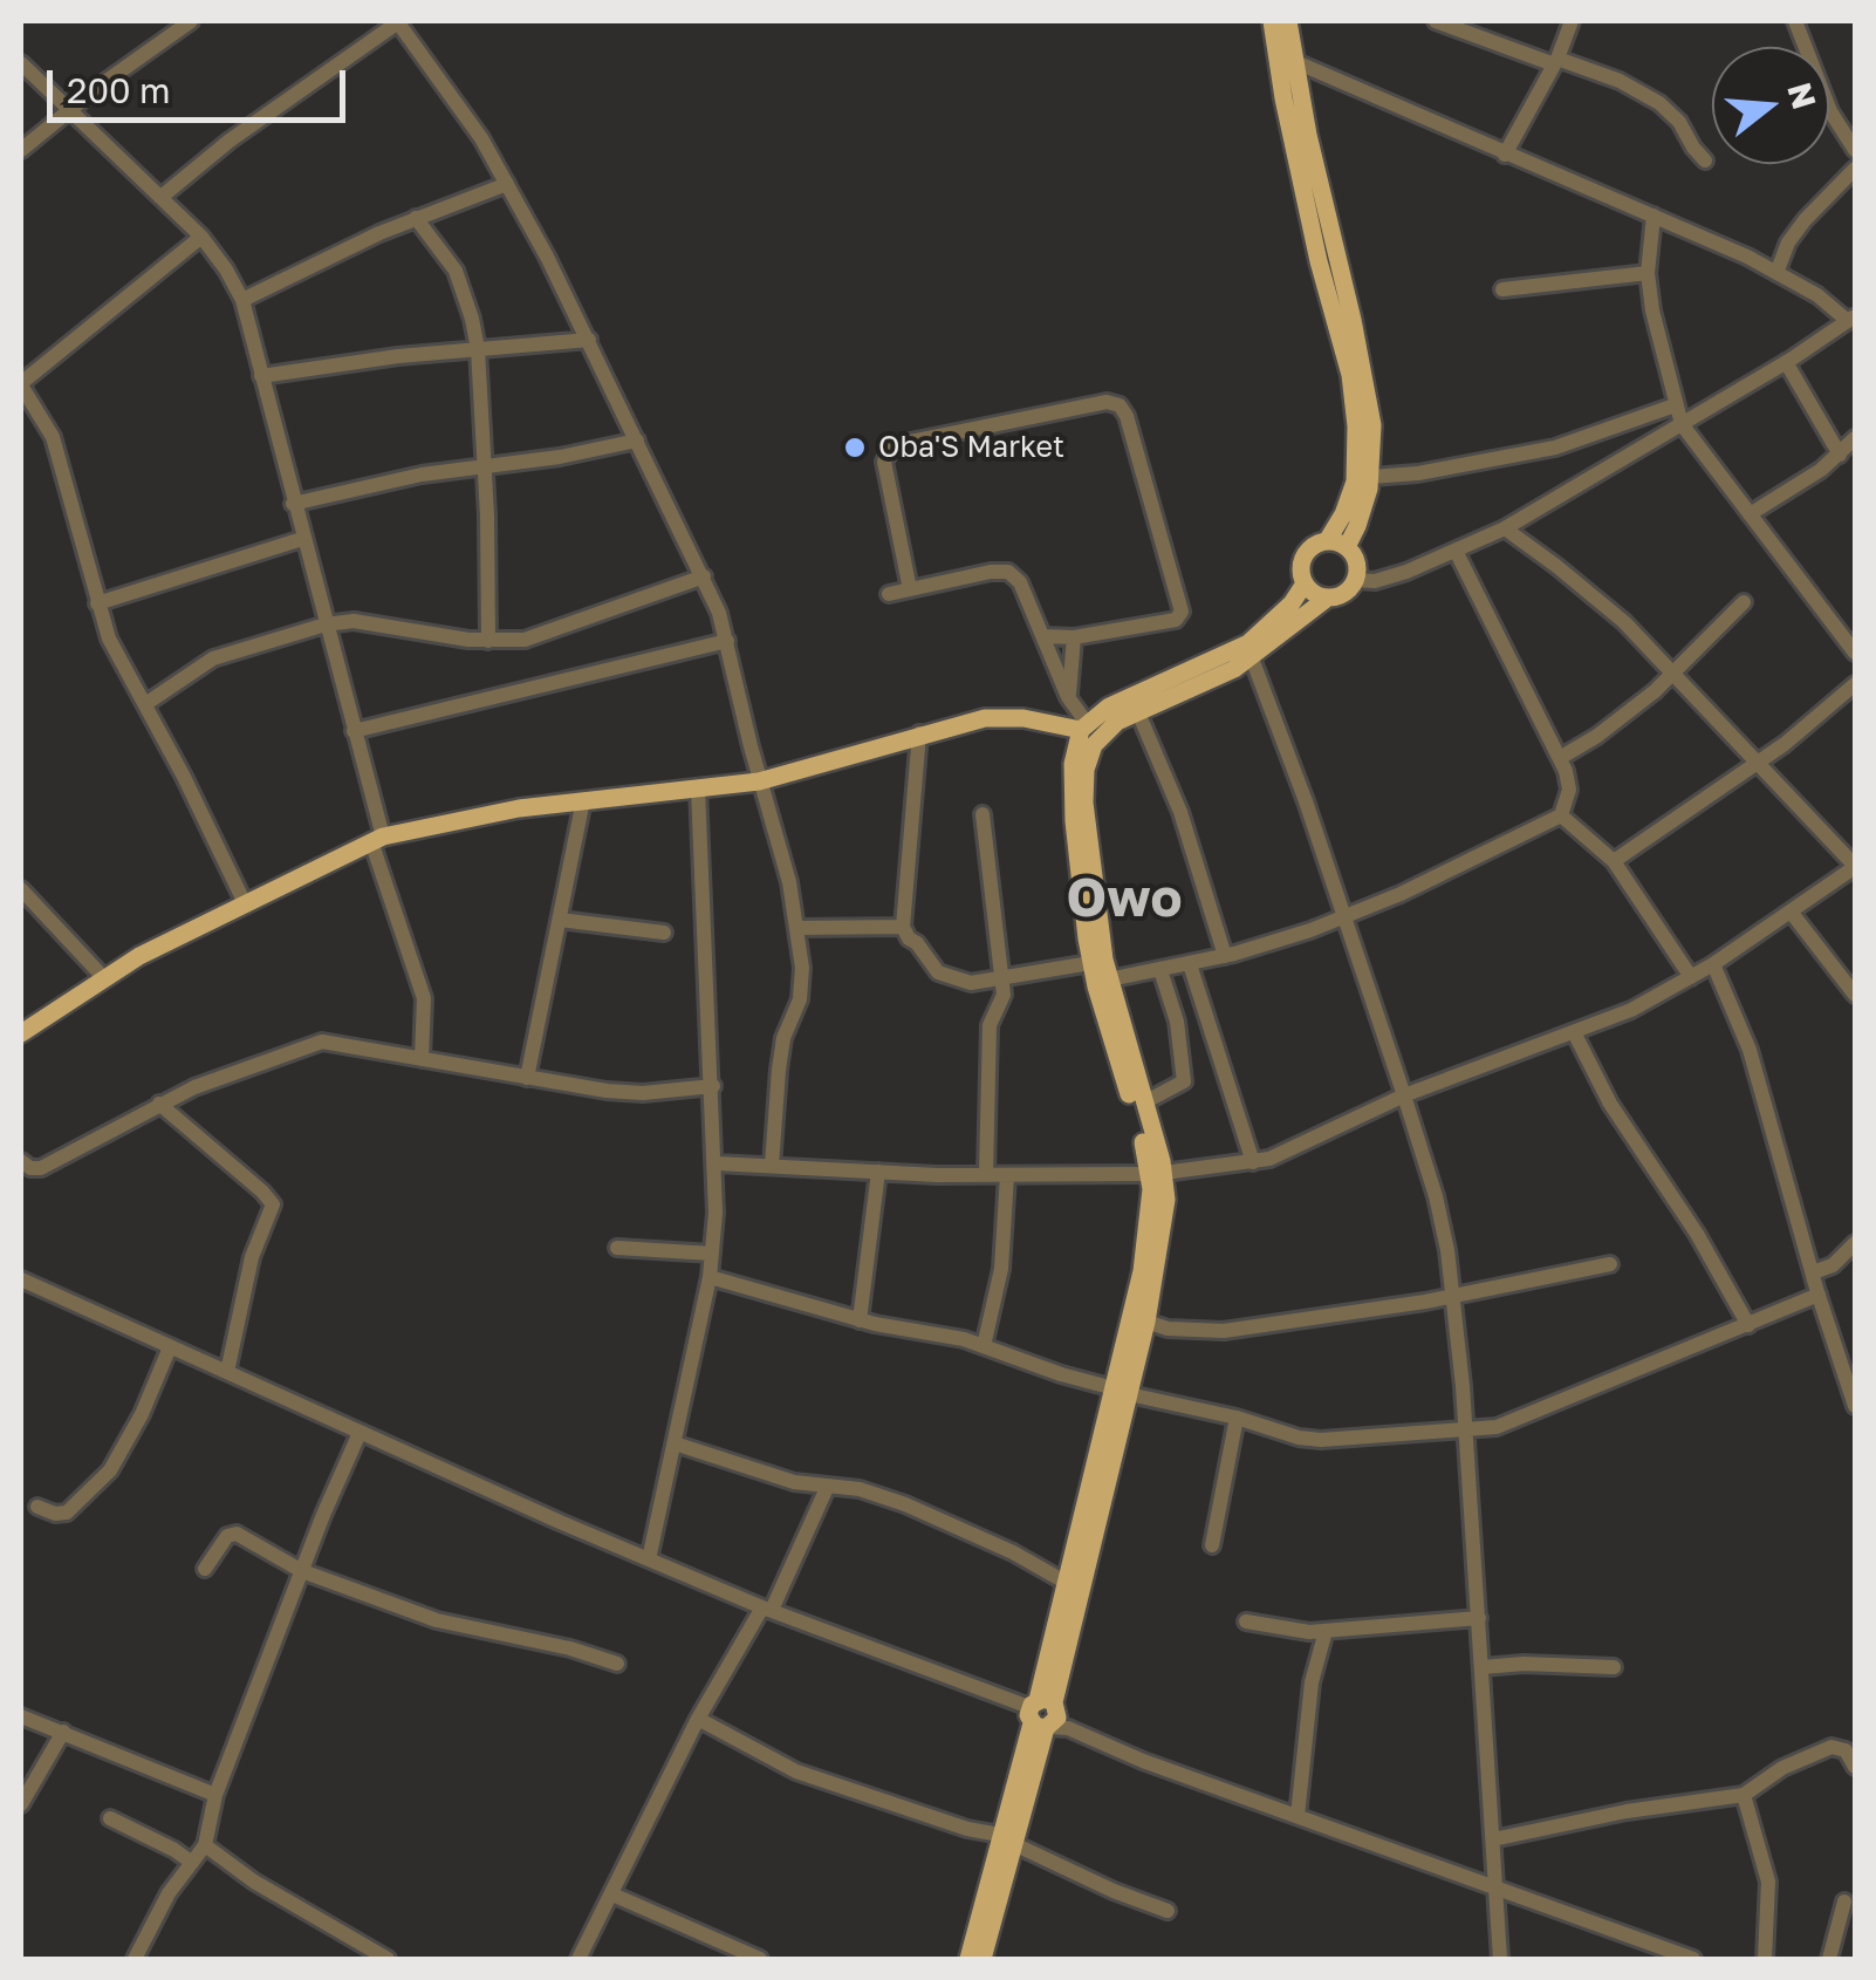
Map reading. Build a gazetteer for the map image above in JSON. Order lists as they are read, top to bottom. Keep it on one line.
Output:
{"districts":["Owo"],"places":["Oba'S Market"],"scale_bar":"200 m","north":"right"}
